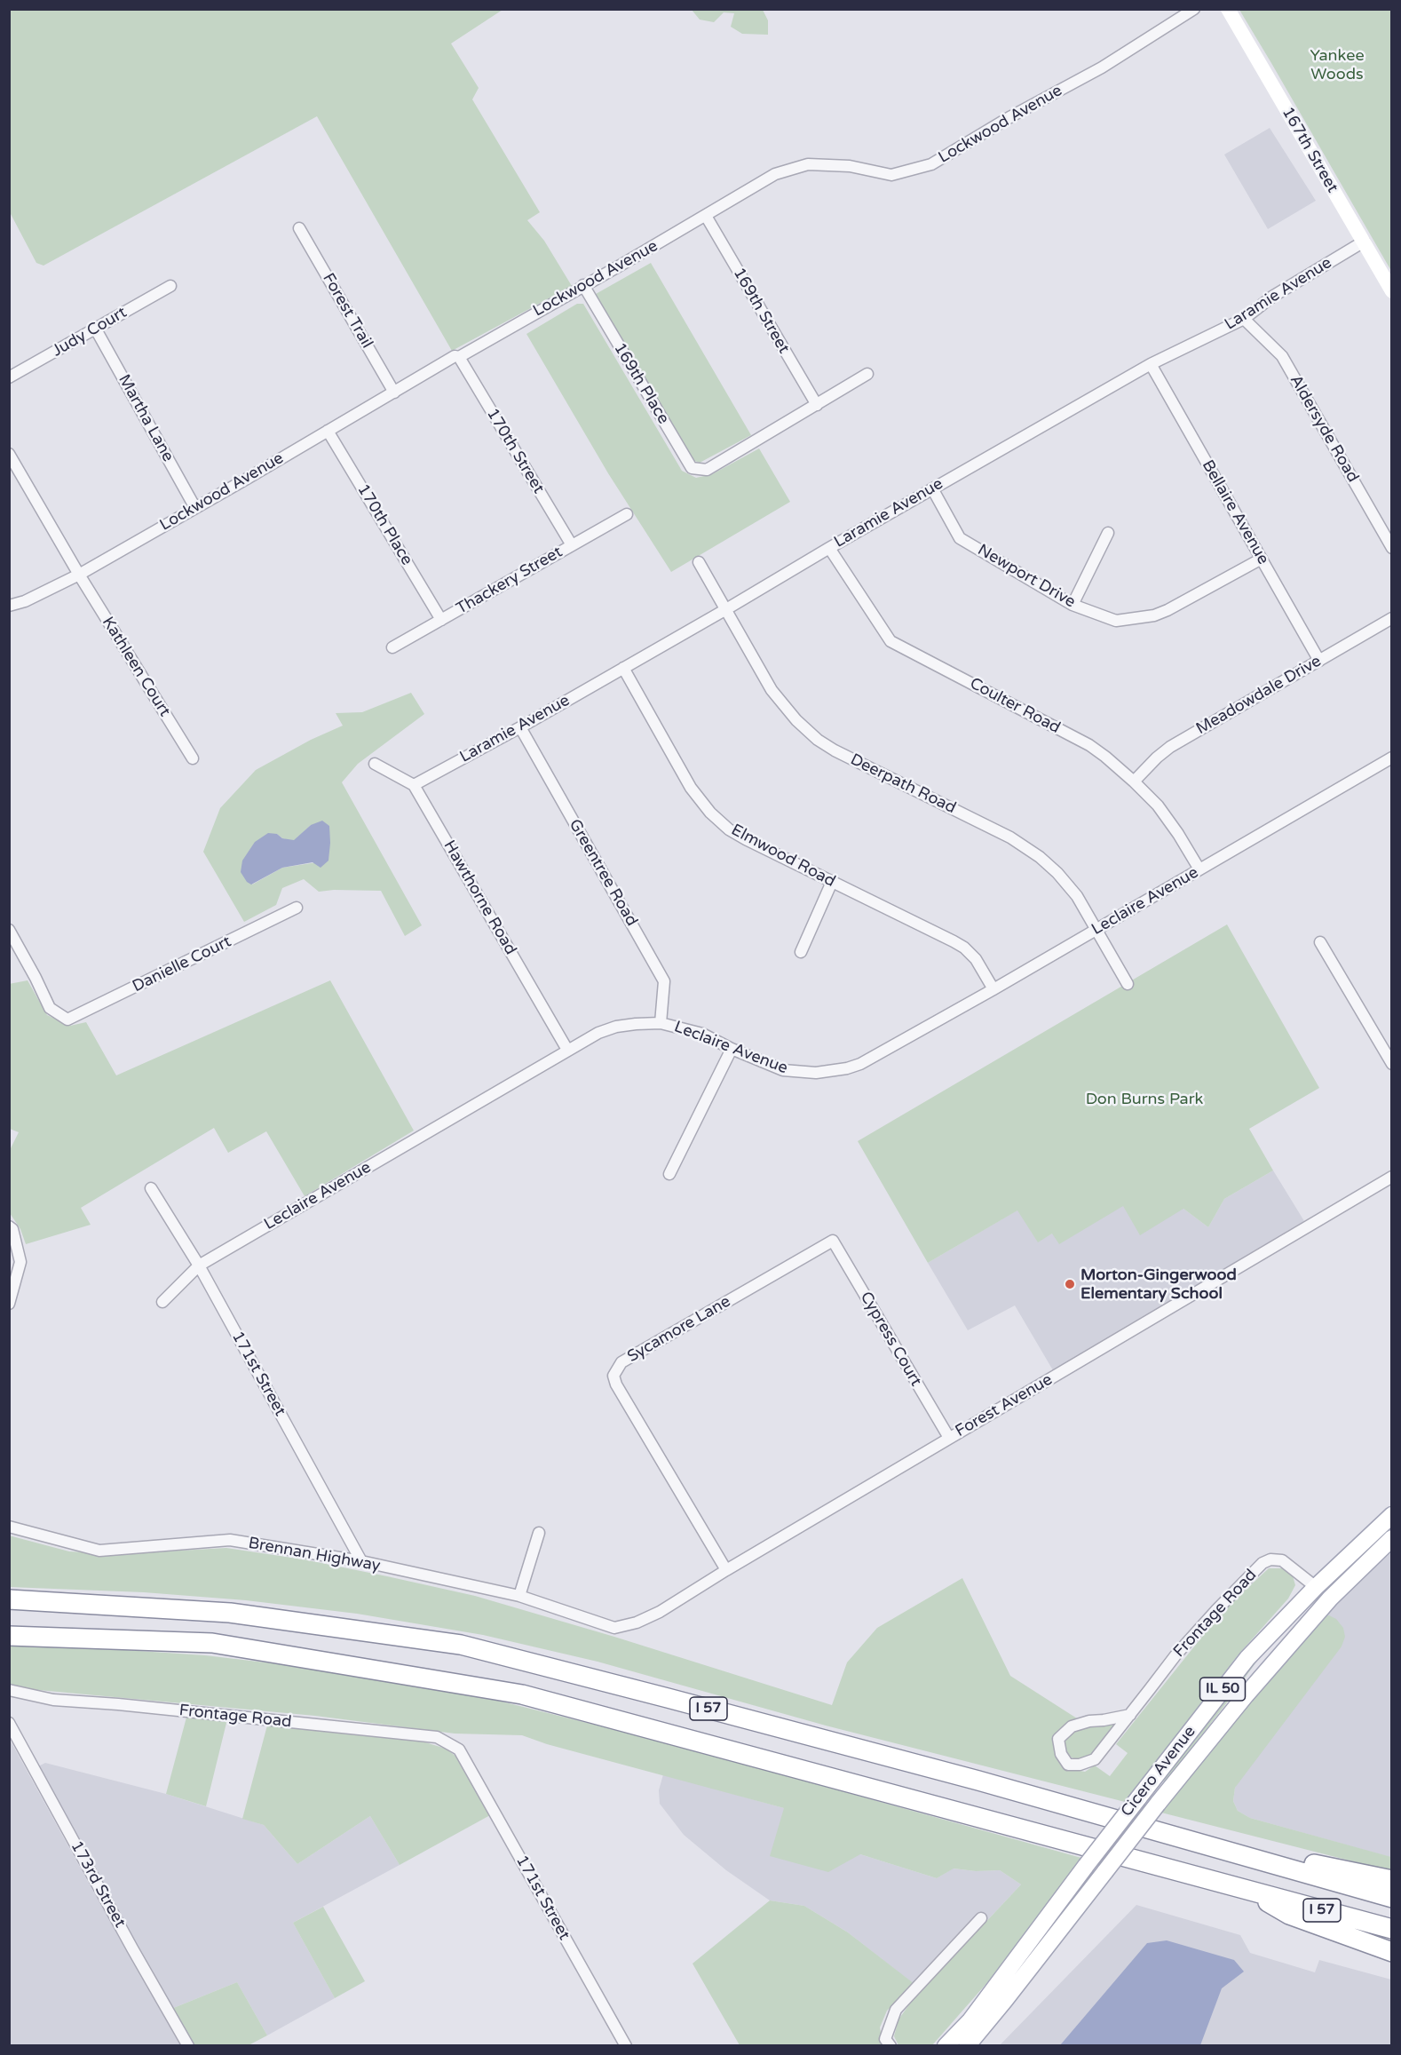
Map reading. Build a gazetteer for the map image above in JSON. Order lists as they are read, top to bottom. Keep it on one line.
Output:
{"streets":{"highway":["I 57"],"main road":["167th Street","IL 50","Cicero Avenue"],"street":["Lockwood Avenue","Laramie Avenue","Forest Trail","169th Street","Judy Court","169th Place","Martha Lane","Aldersyde Road","170th Street","Bellaire Avenue","170th Place","Newport Drive","Thackery Street","Kathleen Court","Meadowdale Drive","Coulter Road","Deerpath Road","Elmwood Road","Greentree Road","Hawthorne Road","Leclaire Avenue","Danielle Court","Sycamore Lane","Cypress Court","171st Street","Forest Avenue","Brennan Highway","Frontage Road","173rd Street"]},"crossings":[["Lockwood Avenue","Forest Trail"],["Lockwood Avenue","169th Street"],["Lockwood Avenue","169th Place"],["Lockwood Avenue","Martha Lane"],["Lockwood Avenue","170th Street"],["Lockwood Avenue","170th Place"],["Lockwood Avenue","Kathleen Court"],["167th Street","Laramie Avenue"],["Laramie Avenue","Aldersyde Road"],["Laramie Avenue","Bellaire Avenue"],["Laramie Avenue","Newport Drive"],["Laramie Avenue","Coulter Road"],["Laramie Avenue","Deerpath Road"],["Laramie Avenue","Elmwood Road"],["Laramie Avenue","Greentree Road"],["Laramie Avenue","Hawthorne Road"],["169th Street","169th Place"],["Judy Court","Martha Lane"],["170th Street","Thackery Street"],["Bellaire Avenue","Newport Drive"],["Bellaire Avenue","Meadowdale Drive"],["170th Place","Thackery Street"],["Meadowdale Drive","Coulter Road"],["Coulter Road","Leclaire Avenue"],["Deerpath Road","Leclaire Avenue"],["Elmwood Road","Leclaire Avenue"],["Greentree Road","Leclaire Avenue"],["Hawthorne Road","Leclaire Avenue"],["Leclaire Avenue","171st Street"],["Sycamore Lane","Cypress Court"],["Sycamore Lane","Forest Avenue"],["Cypress Court","Forest Avenue"],["171st Street","Brennan Highway"],["171st Street","Frontage Road"],["Forest Avenue","Brennan Highway"],["Frontage Road","Cicero Avenue"]],"parks":["Yankee Woods","Don Burns Park"],"places":["Morton-Gingerwood Elementary School"]}
